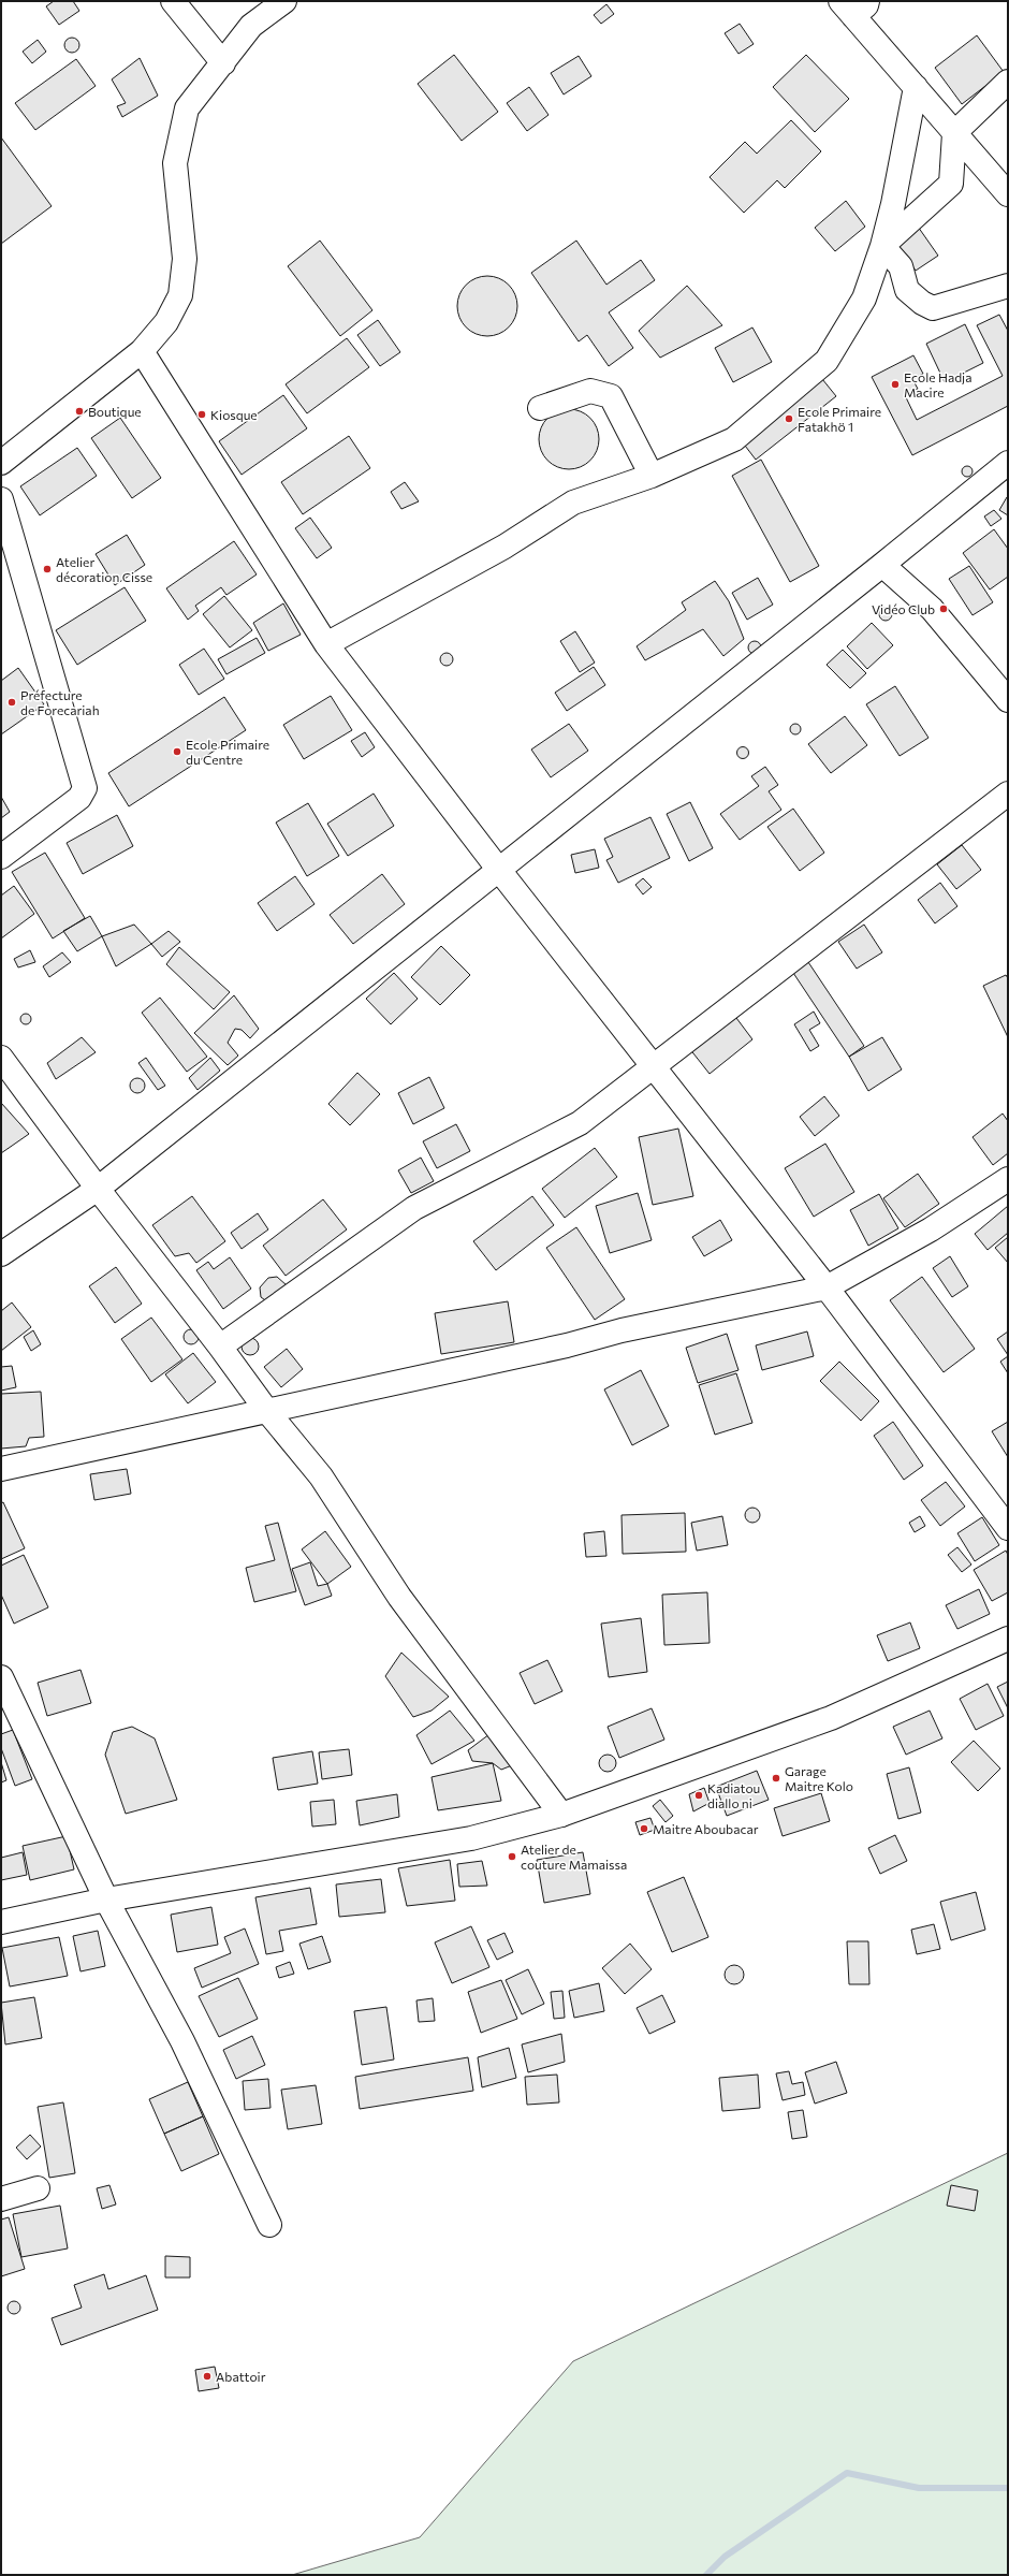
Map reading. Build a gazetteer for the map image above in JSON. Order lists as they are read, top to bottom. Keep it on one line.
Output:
{"places":["Ecole Hadja Macire","Boutique","Kiosque","Ecole Primaire Fatakhö 1","Atelier décoration Cisse","Vidéo Club","Préfecture de Forecariah","Ecole Primaire du Centre","Garage Maitre Kolo","Kadiatou diallo ni","Maitre Aboubacar","Atelier de couture Mamaissa","Abattoir"]}
